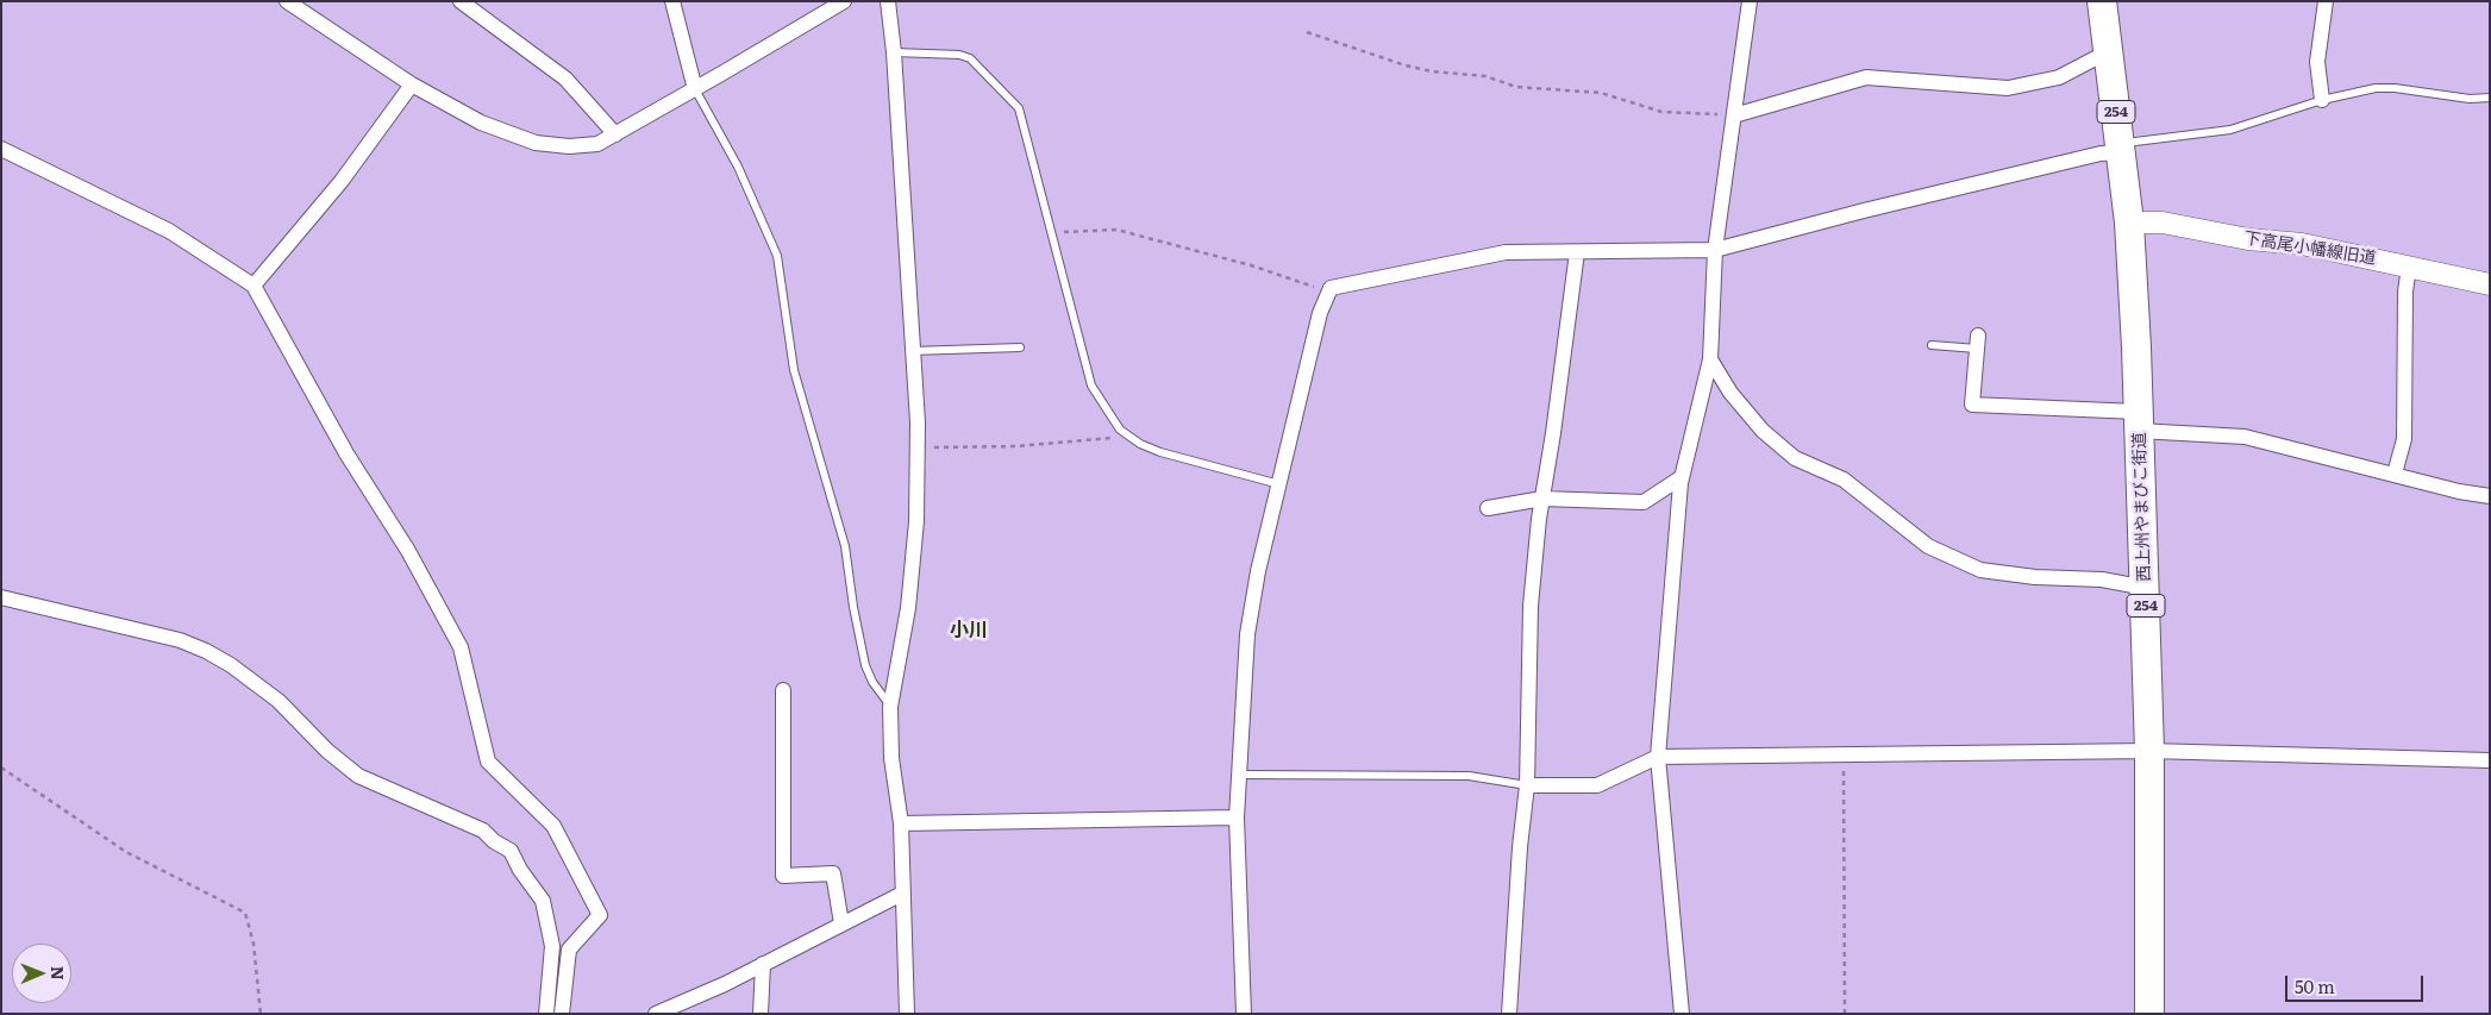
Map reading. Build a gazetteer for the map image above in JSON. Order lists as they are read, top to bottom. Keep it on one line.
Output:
{"streets":{"highway":["254","西上州やまびこ街道"],"street":["下高尾小幡線旧道"]},"crossings":[["下高尾小幡線旧道","西上州やまびこ街道"]],"districts":["小川"],"scale_bar":"50 m","north":"right"}
